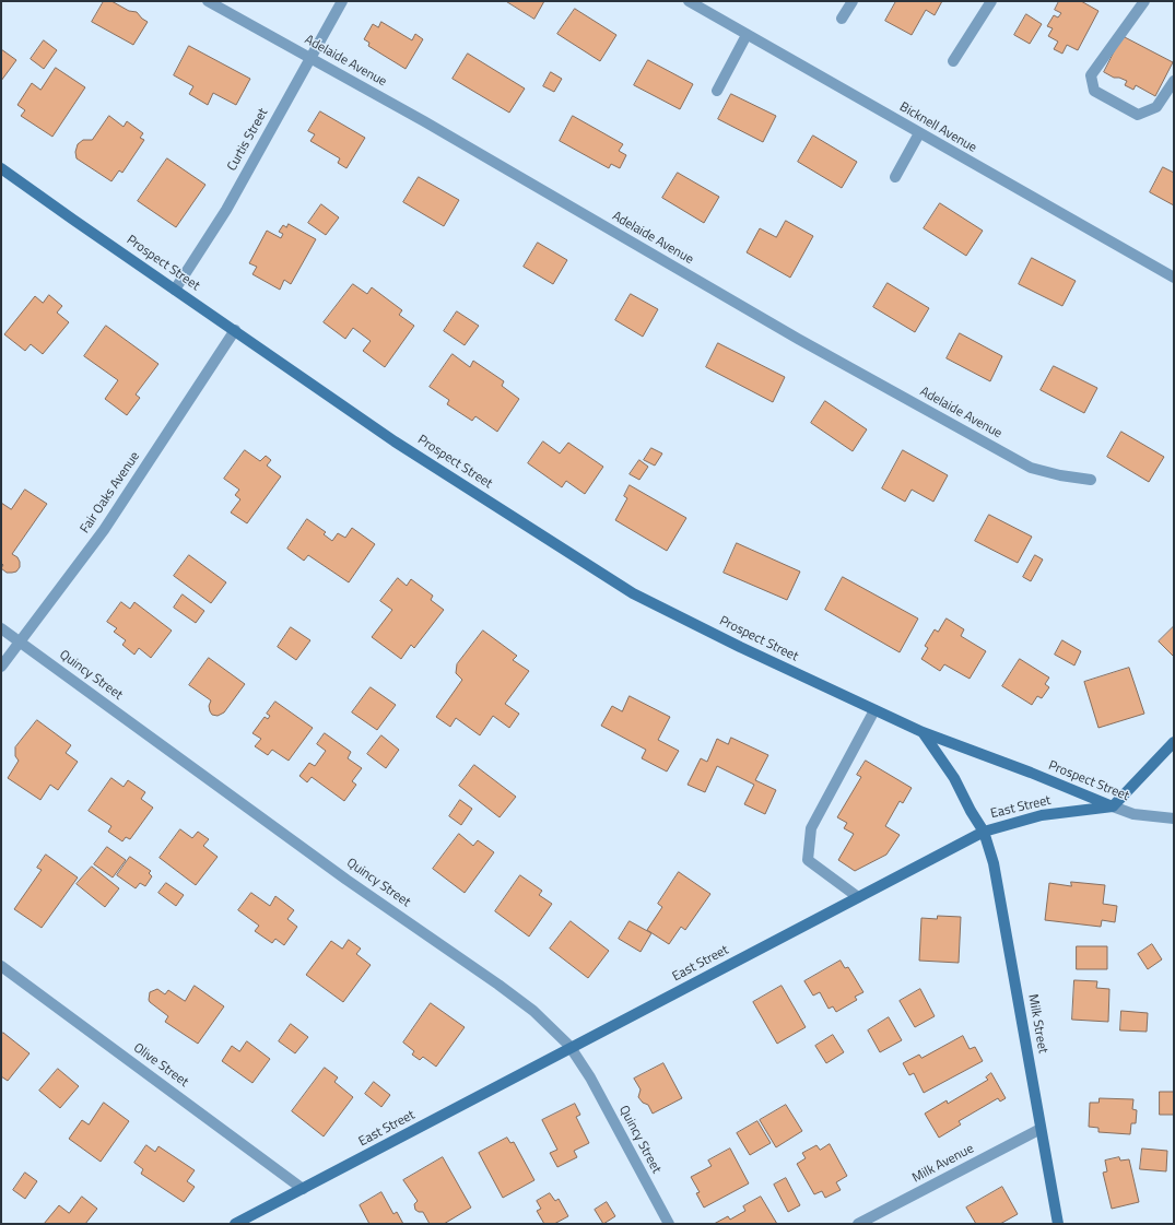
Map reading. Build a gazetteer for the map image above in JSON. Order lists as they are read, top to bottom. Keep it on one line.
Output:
{"streets":{"street":["Adelaide Avenue","Bicknell Avenue","Curtis Street","Prospect Street","Fair Oaks Avenue","Quincy Street","East Street","Milk Street","Olive Street","Milk Avenue"]},"crossings":[["Adelaide Avenue","Curtis Street"],["Curtis Street","Prospect Street"],["Prospect Street","Fair Oaks Avenue"],["Prospect Street","East Street"],["Fair Oaks Avenue","Quincy Street"],["Quincy Street","East Street"],["East Street","Milk Street"],["East Street","Olive Street"],["Milk Street","Milk Avenue"]]}
